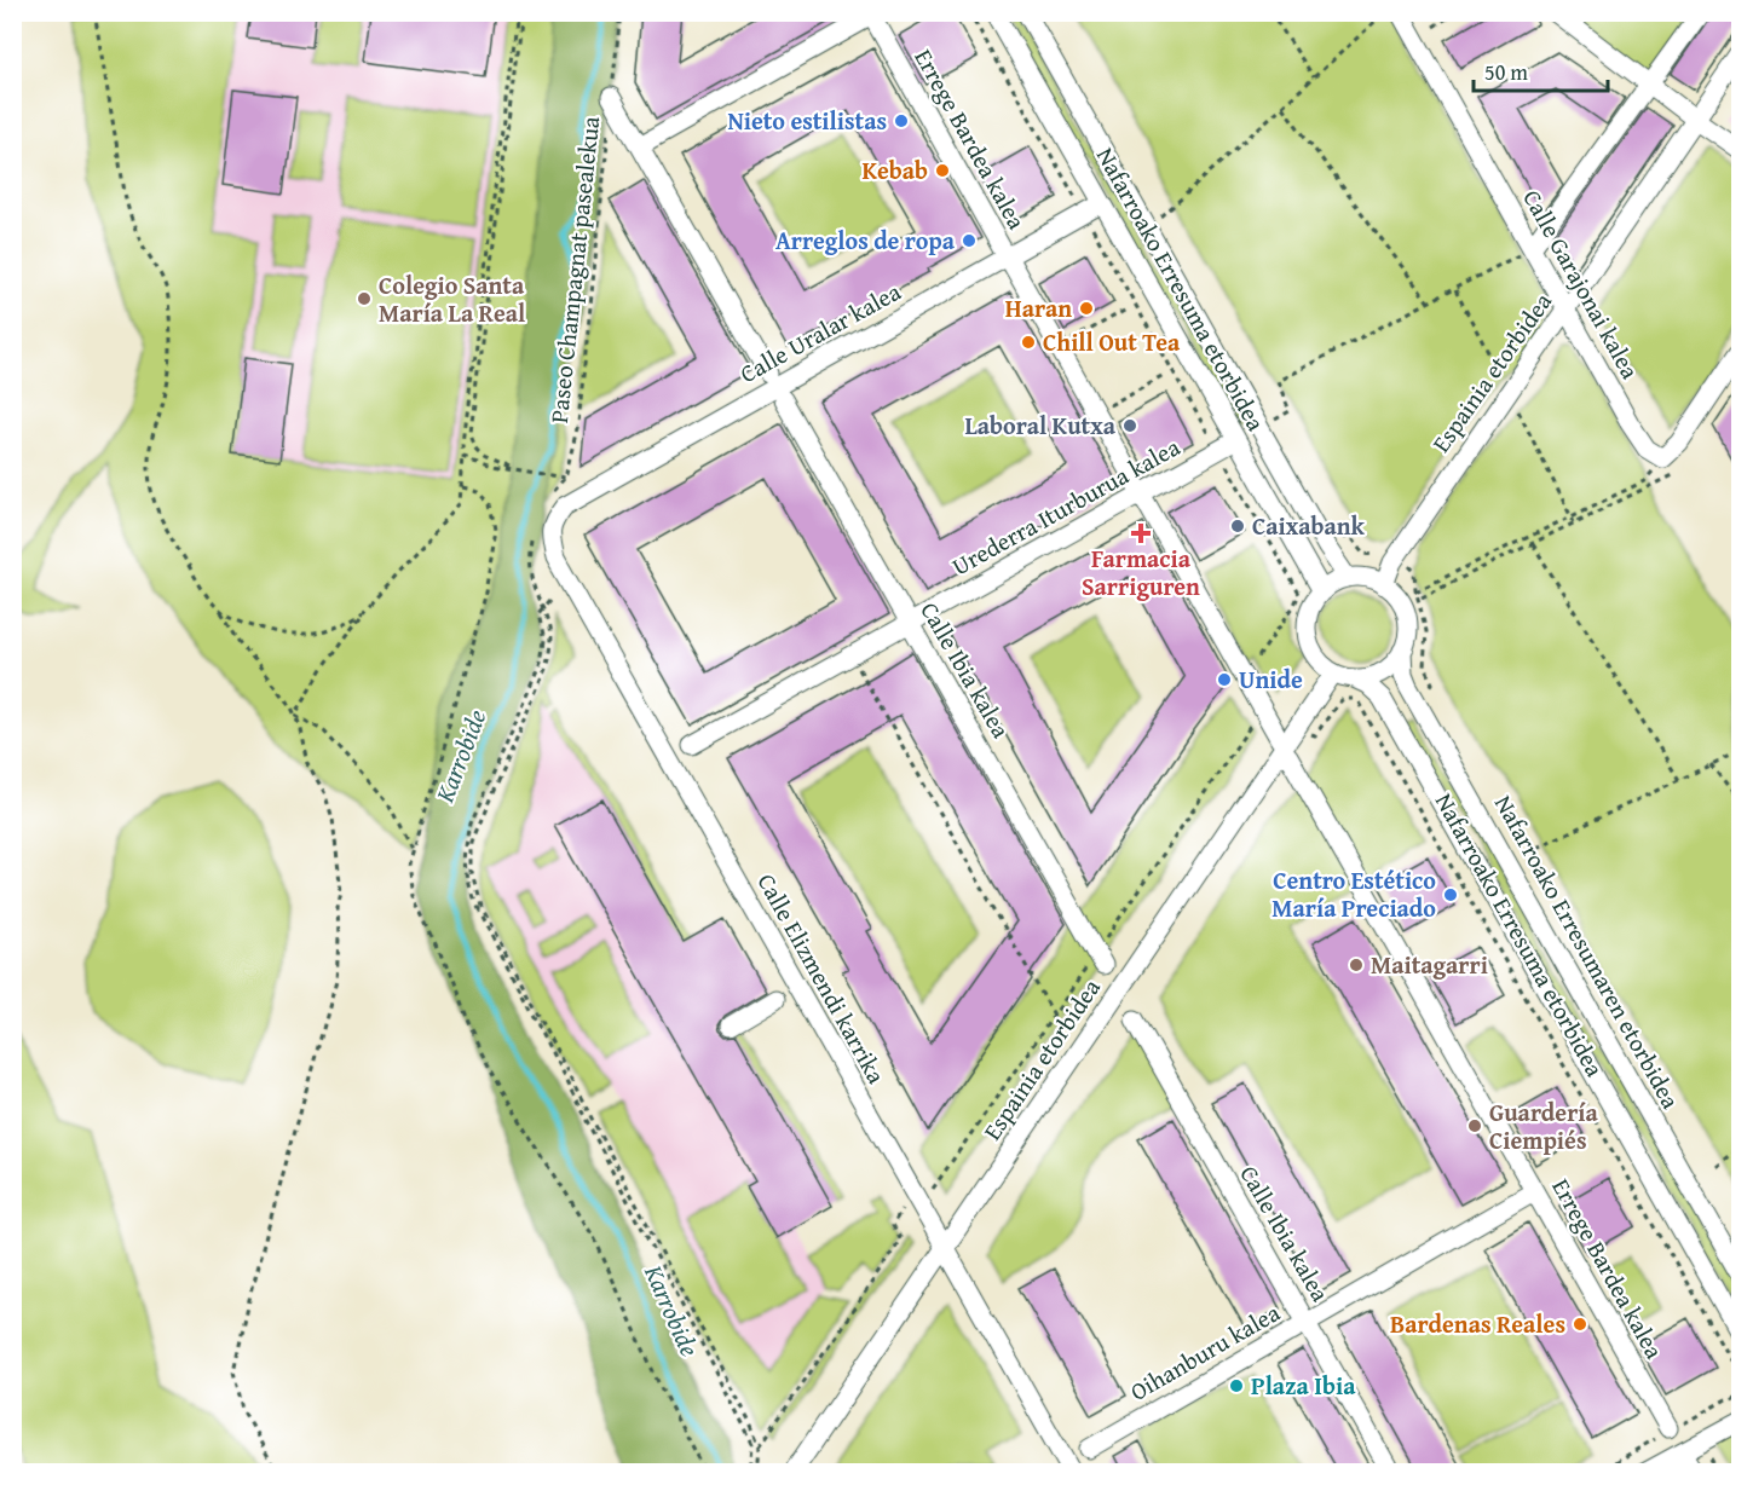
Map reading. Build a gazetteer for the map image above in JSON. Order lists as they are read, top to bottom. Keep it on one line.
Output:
{"streets":{"street":["Errege Bardea kalea","Calle Garajonai kalea","Nafarroako Erresuma etorbidea","Calle Uralar kalea","Espainia etorbidea","Urederra Iturburua kalea","Calle Ibia kalea","Nafarroako Erresumaren etorbidea","Calle Elizmendi karrika","Oihanburu kalea"],"path":["Paseo Champagnat pasealekua"]},"crossings":[["Errege Bardea kalea","Espainia etorbidea"],["Errege Bardea kalea","Urederra Iturburua kalea"],["Errege Bardea kalea","Oihanburu kalea"],["Calle Garajonai kalea","Espainia etorbidea"],["Nafarroako Erresuma etorbidea","Calle Uralar kalea"],["Nafarroako Erresuma etorbidea","Espainia etorbidea"],["Nafarroako Erresuma etorbidea","Urederra Iturburua kalea"],["Nafarroako Erresuma etorbidea","Nafarroako Erresumaren etorbidea"],["Calle Uralar kalea","Calle Elizmendi karrika"],["Espainia etorbidea","Calle Ibia kalea"],["Espainia etorbidea","Nafarroako Erresumaren etorbidea"],["Espainia etorbidea","Calle Elizmendi karrika"],["Urederra Iturburua kalea","Calle Ibia kalea"],["Calle Ibia kalea","Oihanburu kalea"]],"water":["Karrobide"],"places":{"other":["Nieto estilistas","Kebab","Arreglos de ropa","Colegio Santa María La Real","Haran","Chill Out Tea","Laboral Kutxa","Caixabank","Unide","Centro Estético María Preciado","Maitagarri","Guardería Ciempiés","Bardenas Reales","Plaza Ibia"],"health":["Farmacia Sarriguren"]},"scale_bar":"50 m"}
